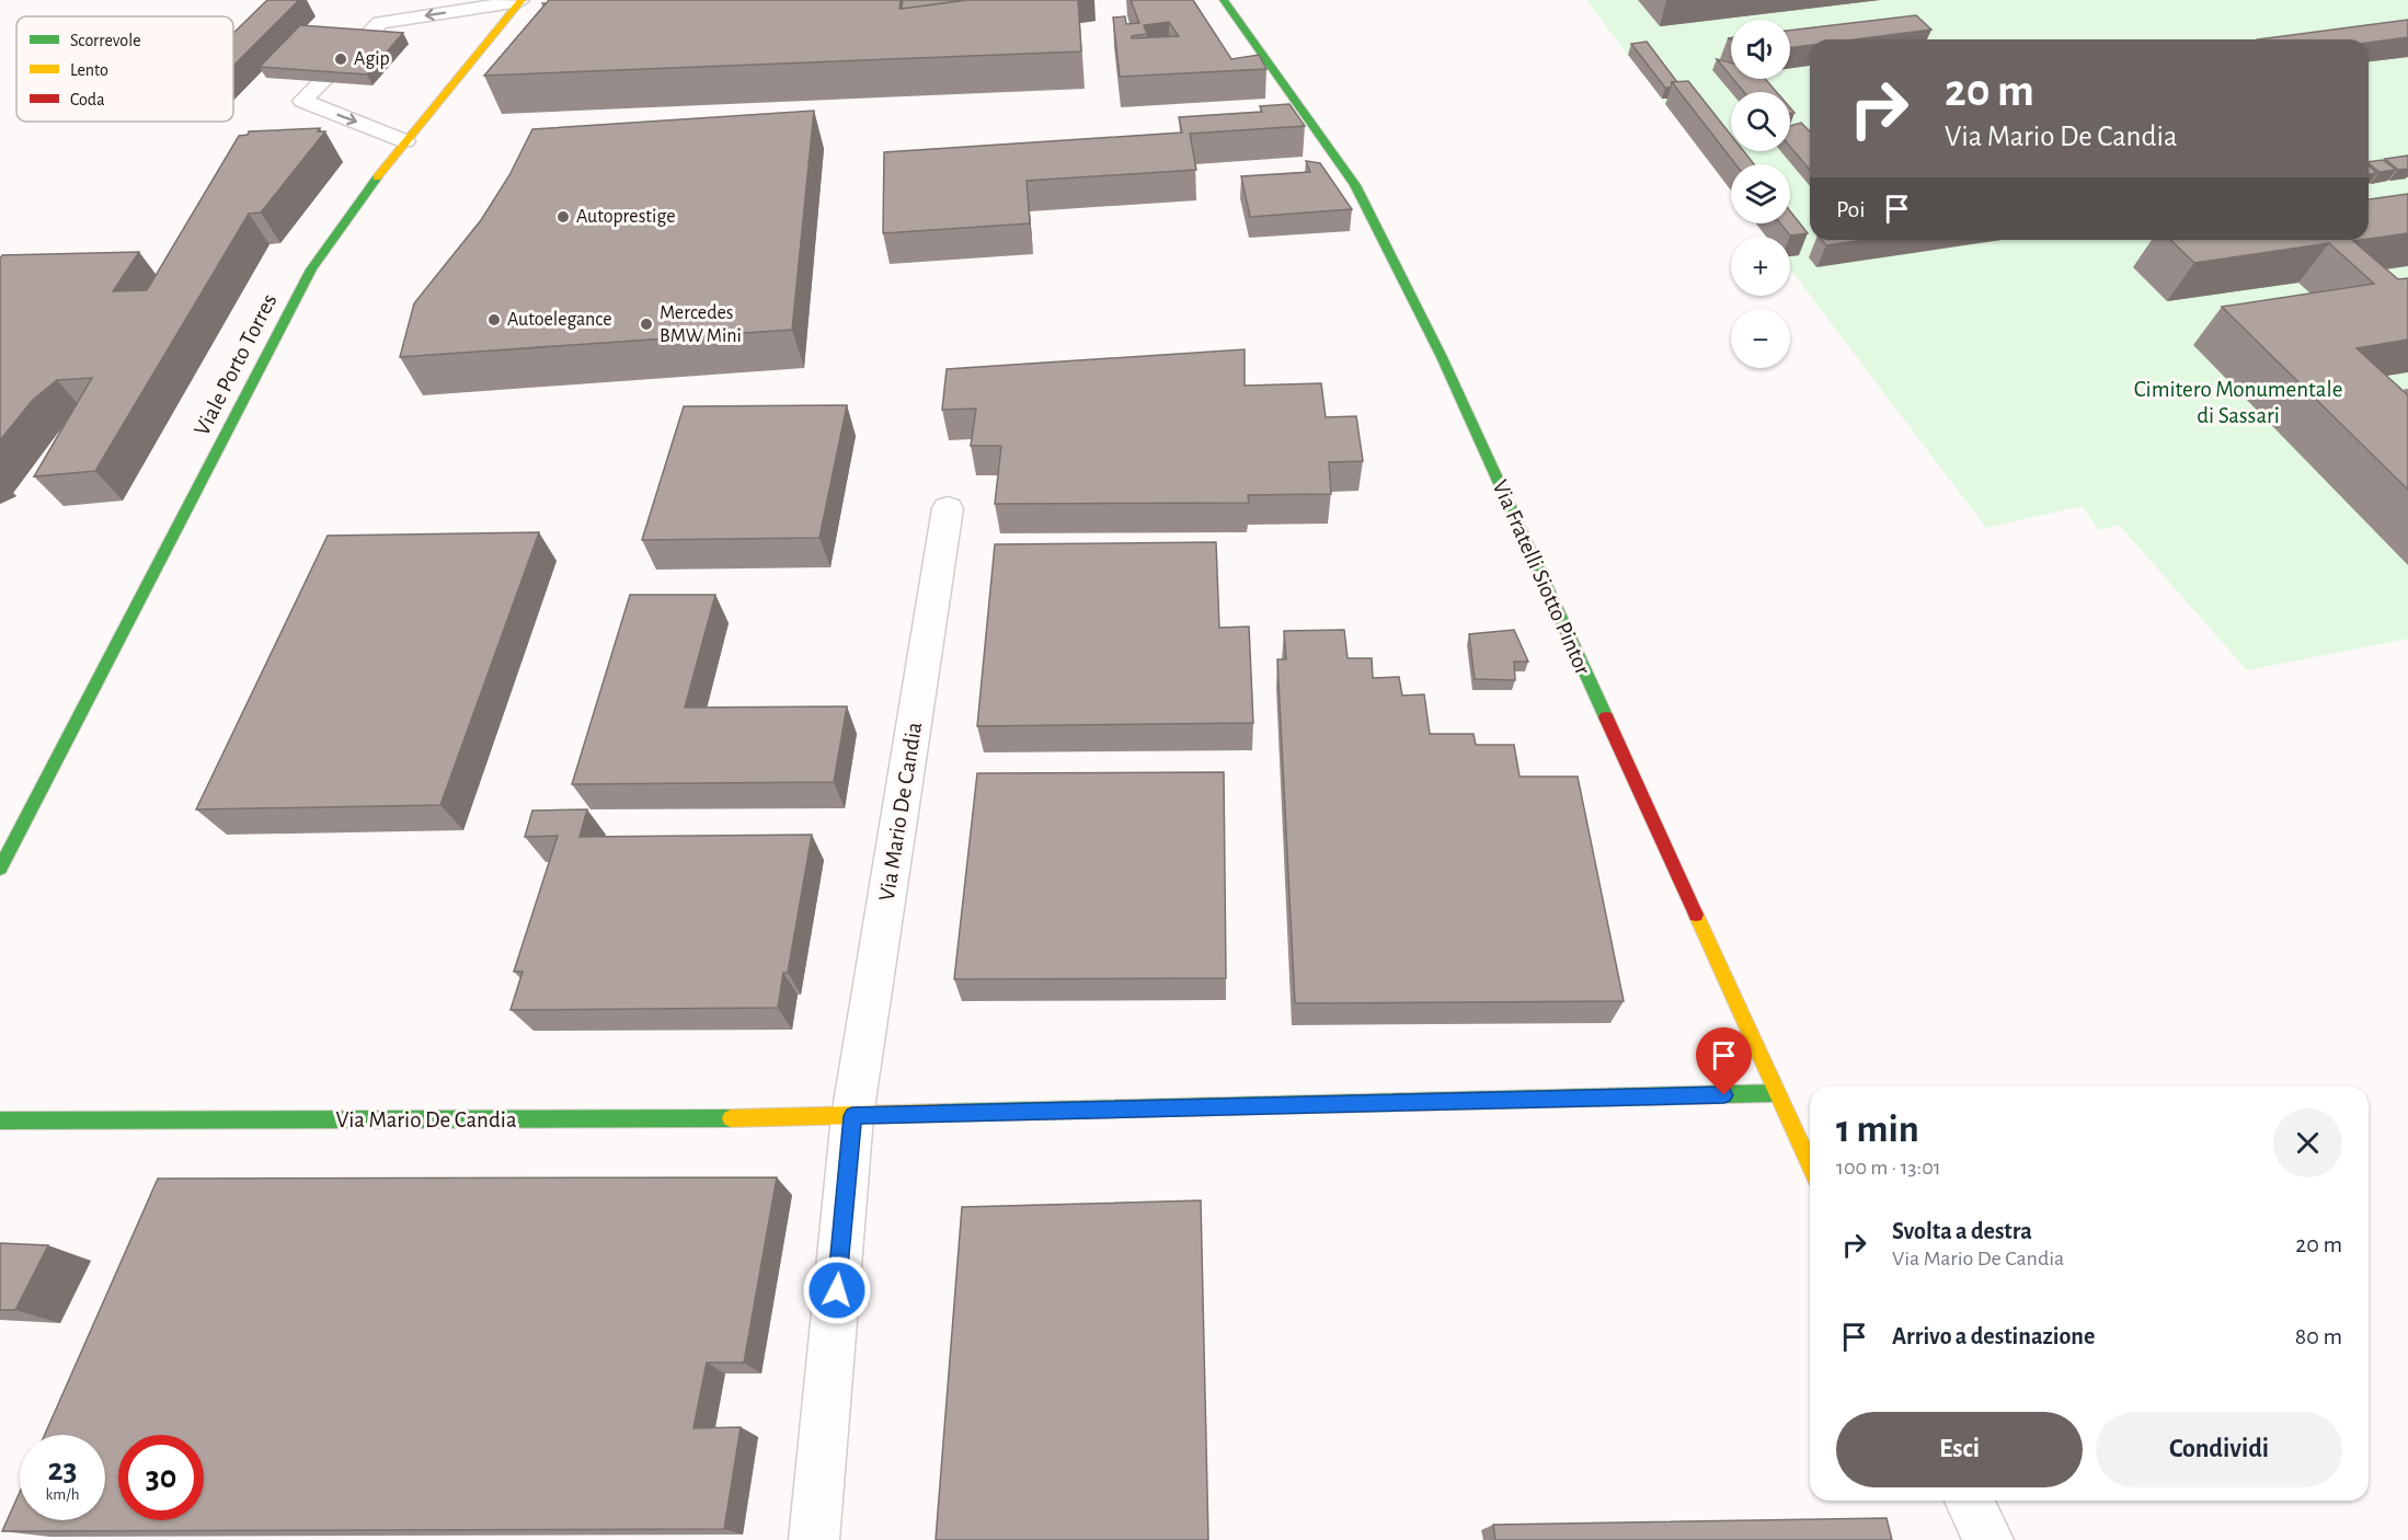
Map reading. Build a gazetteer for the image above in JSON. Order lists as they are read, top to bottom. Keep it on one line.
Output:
{"streets":{"street":["Viale Porto Torres","Via Fratelli Siotto Pintor","Via Mario De Candia"]},"crossings":[["Via Fratelli Siotto Pintor","Via Mario De Candia"]],"parks":["Cimitero Monumentale di Sassari"],"places":["Agip","Autoprestige","Autoelegance","Mercedes BMW Mini"],"legend":["Scorrevole","Lento","Coda"],"page":{"map_buttons":["+","−"],"turn":["20 m","Via Mario De Candia"],"then":"Poi","heading":["1 min","100 m · 13:01"],"list":[{"name":"Svolta a destra","note":"Via Mario De Candia","value":"20 m"},{"name":"Arrivo a destinazione","value":"80 m"}],"buttons":["Esci","Condividi"],"speed":"23 km/h","limit":"30"}}
